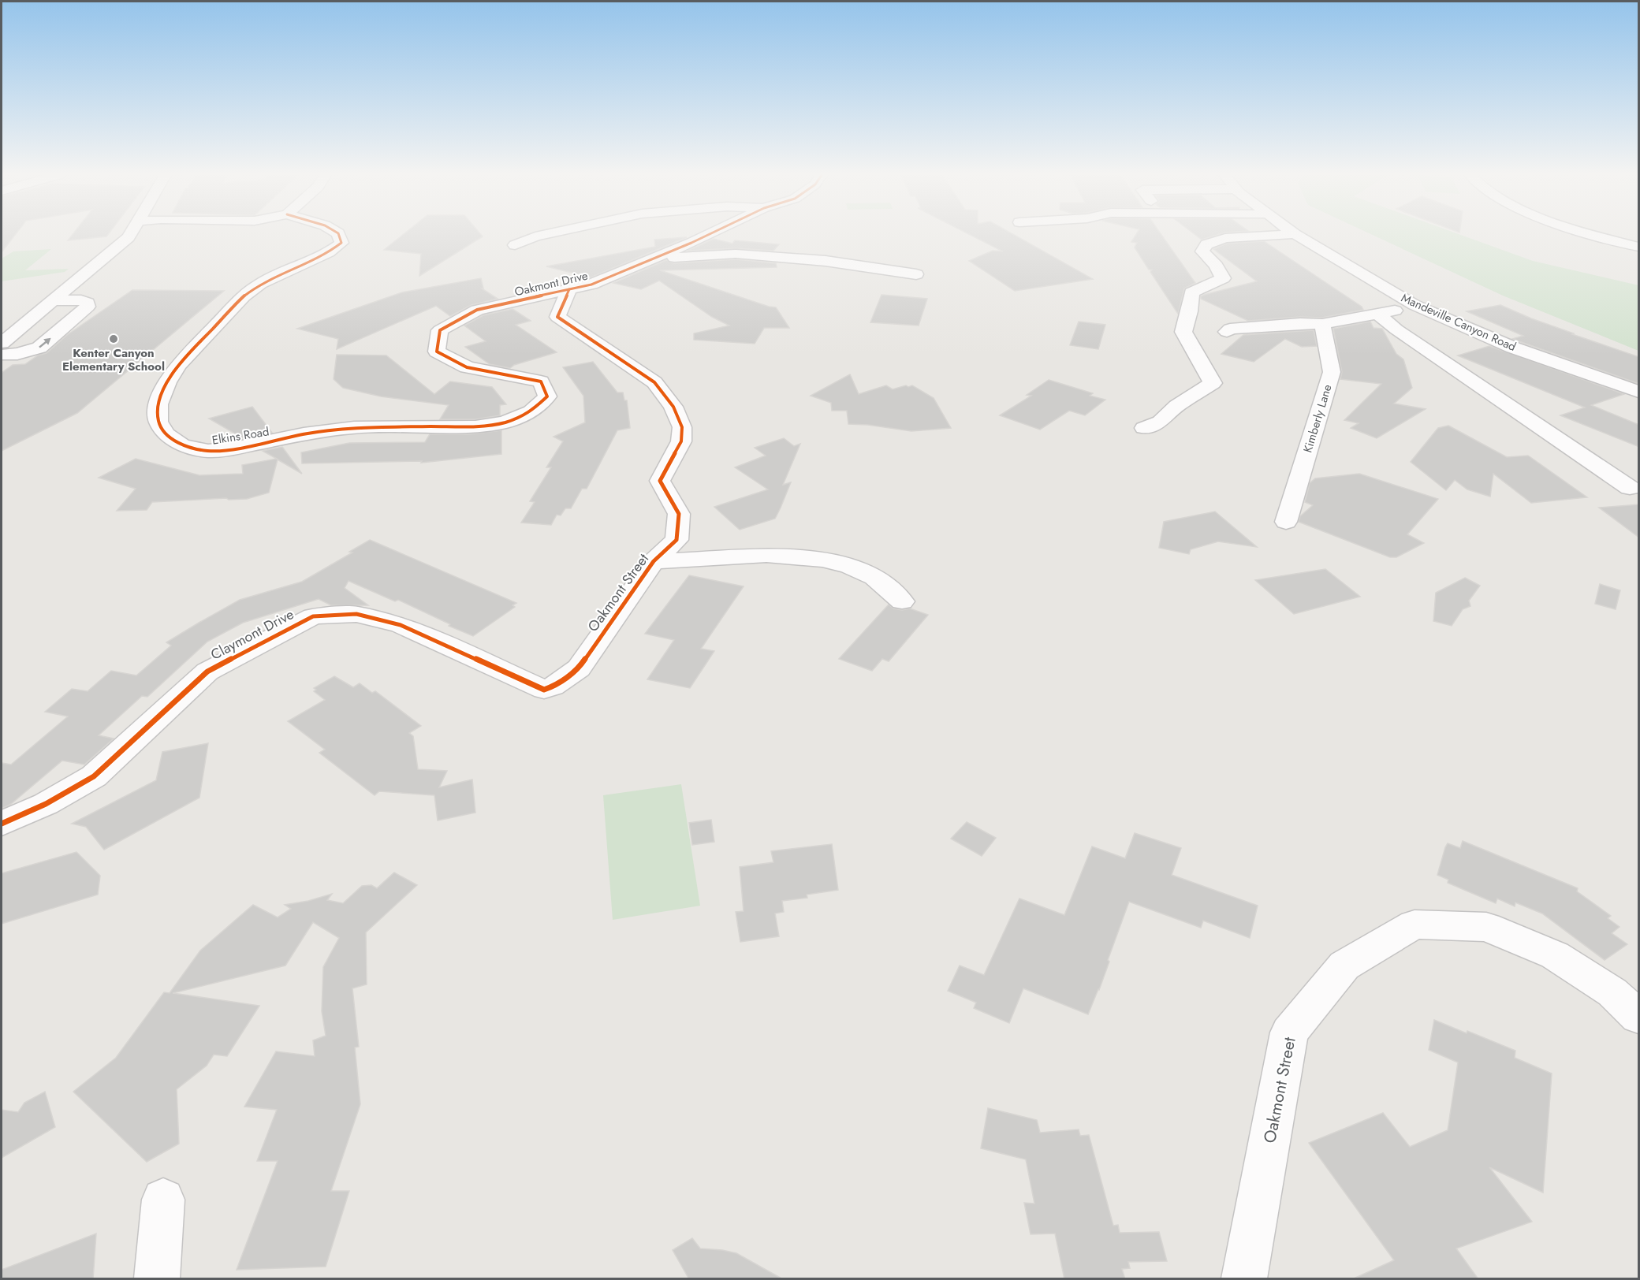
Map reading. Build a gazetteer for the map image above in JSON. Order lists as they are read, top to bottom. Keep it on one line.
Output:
{"streets":{"street":["Oakmont Drive","Mandeville Canyon Road","Kimberly Lane","Elkins Road","Oakmont Street","Claymont Drive"]},"crossings":[["Oakmont Drive","Elkins Road"],["Oakmont Drive","Oakmont Street"],["Oakmont Street","Claymont Drive"]],"places":["Kenter Canyon Elementary School"]}
